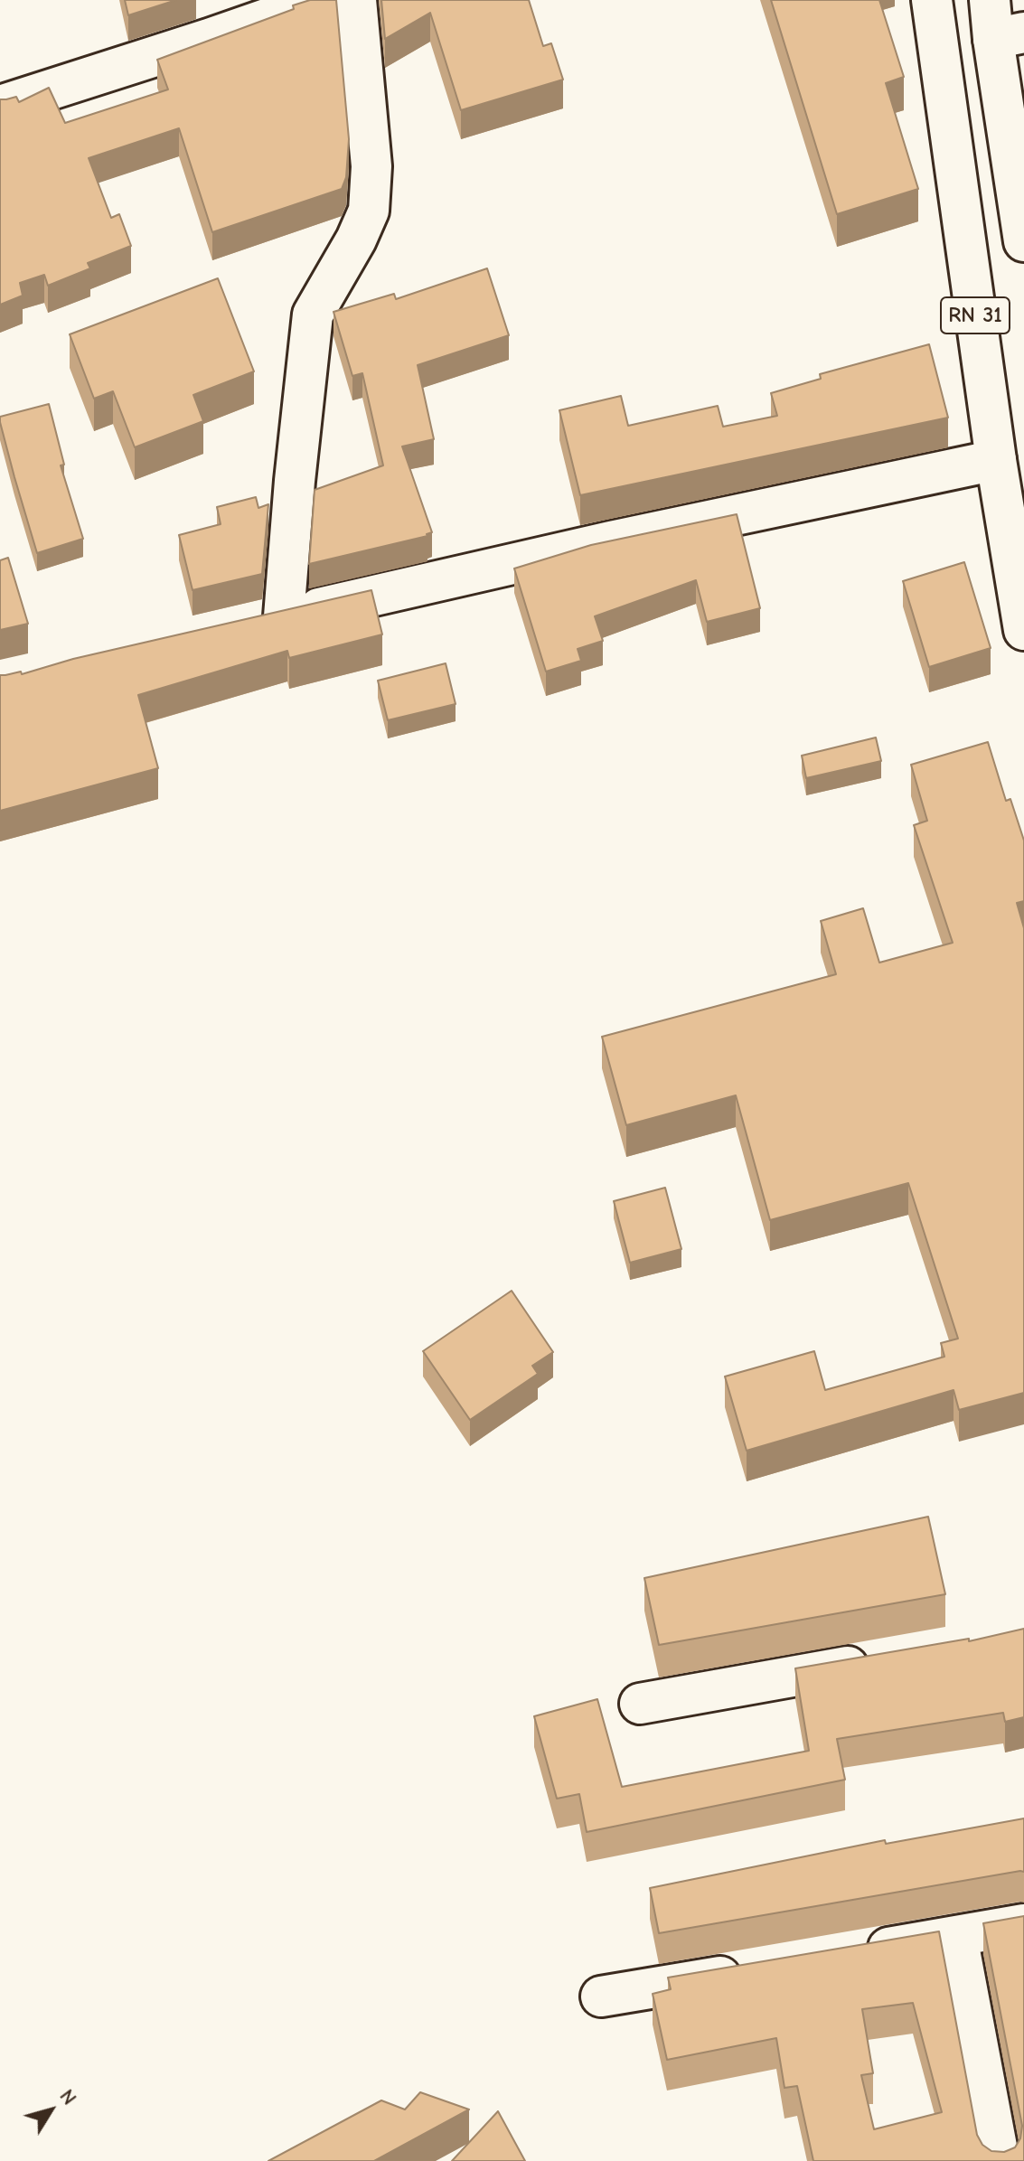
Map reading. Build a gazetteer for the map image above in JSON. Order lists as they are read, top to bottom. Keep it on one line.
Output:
{"streets":{"main road":["RN 31"]},"north":"top right"}
